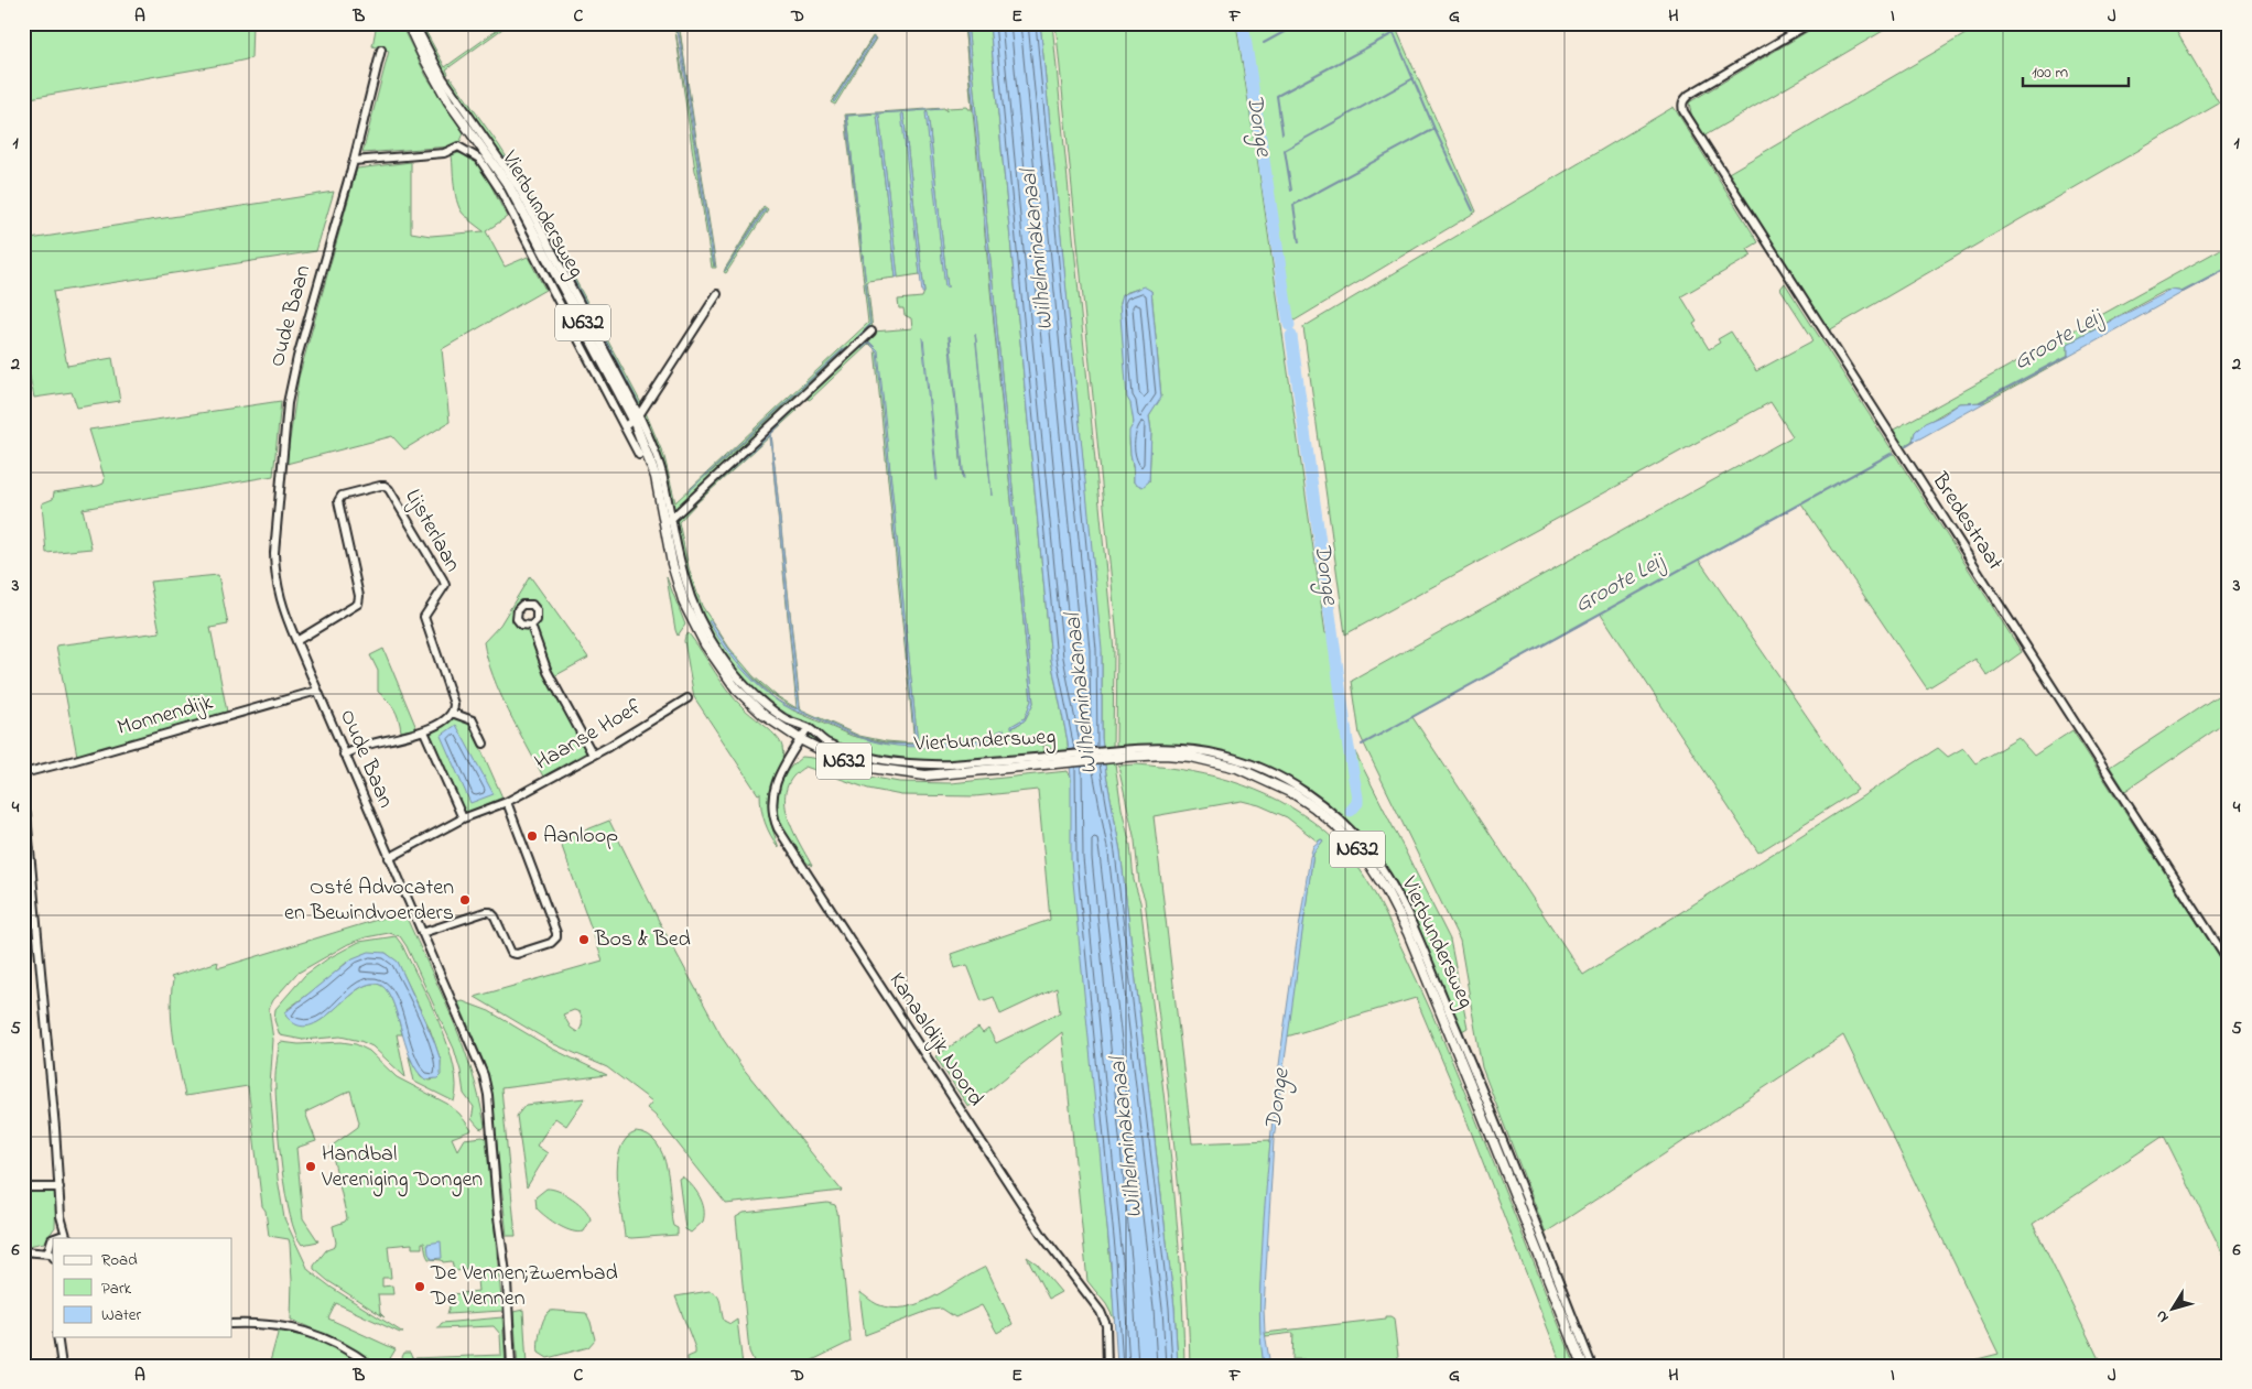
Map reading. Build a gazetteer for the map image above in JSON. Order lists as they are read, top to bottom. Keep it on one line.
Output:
{"streets":{"main road":["Vierbundersweg","N632"],"street":["Oude Baan","Bredestraat","Lijsterlaan","Monnendijk","Haanse Hoef","Kanaaldijk Noord"]},"crossings":[["Vierbundersweg","Oude Baan"],["Vierbundersweg","Kanaaldijk Noord"],["Oude Baan","Lijsterlaan"],["Oude Baan","Monnendijk"],["Oude Baan","Haanse Hoef"]],"water":["Donge","Wilhelminakanaal","Groote Leij"],"places":["Aanloop","Osté Advocaten en Bewindvoerders","Bos & Bed","Handbal Vereniging Dongen","De Vennen;Zwembad De Vennen"],"legend":["Road","Park","Water"],"scale_bar":"100 m","north":"bottom left","grid":{"columns":["A","B","C","D","E","F","G","H","I","J"],"rows":["1","2","3","4","5","6"]}}
